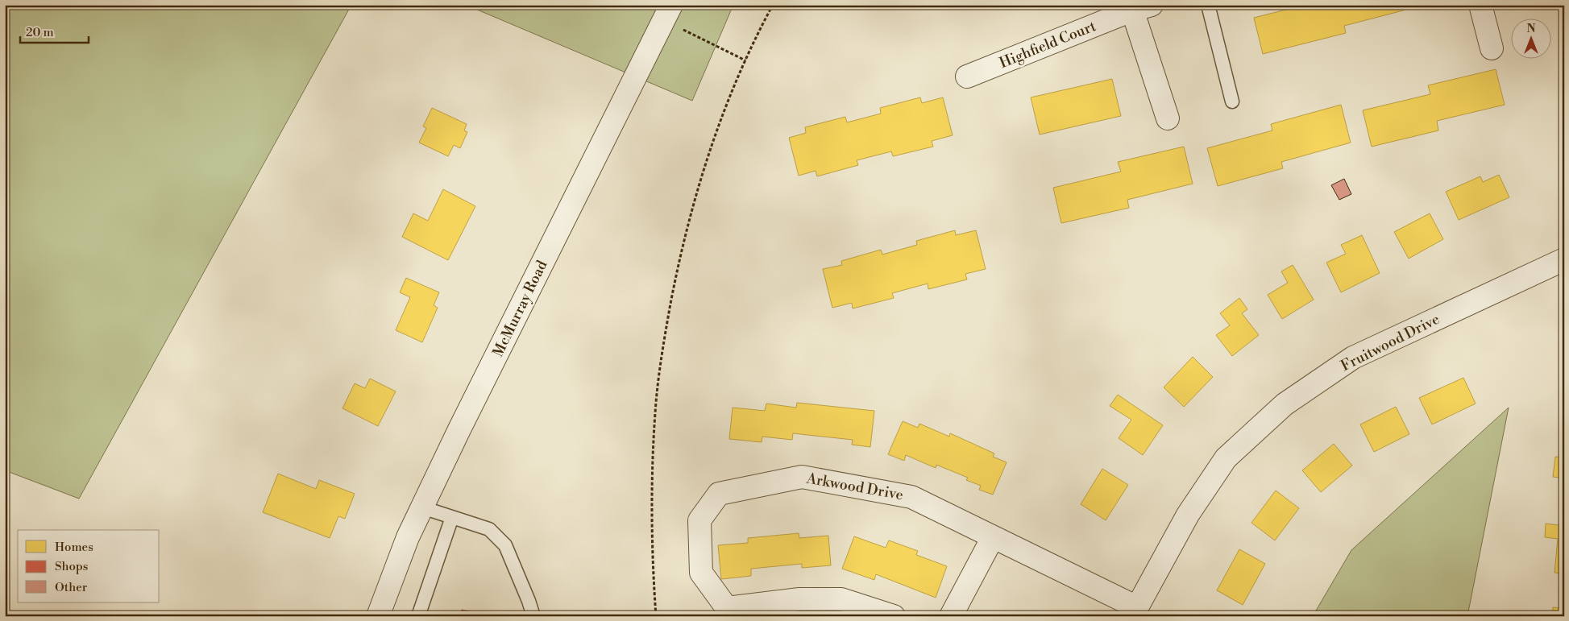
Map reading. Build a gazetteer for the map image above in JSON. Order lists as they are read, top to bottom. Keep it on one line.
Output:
{"streets":{"street":["Highfield Court","McMurray Road","Fruitwood Drive","Arkwood Drive"]},"crossings":[["Fruitwood Drive","Arkwood Drive"]],"legend":["Homes","Shops","Other"],"scale_bar":"20 m","north":"top"}
